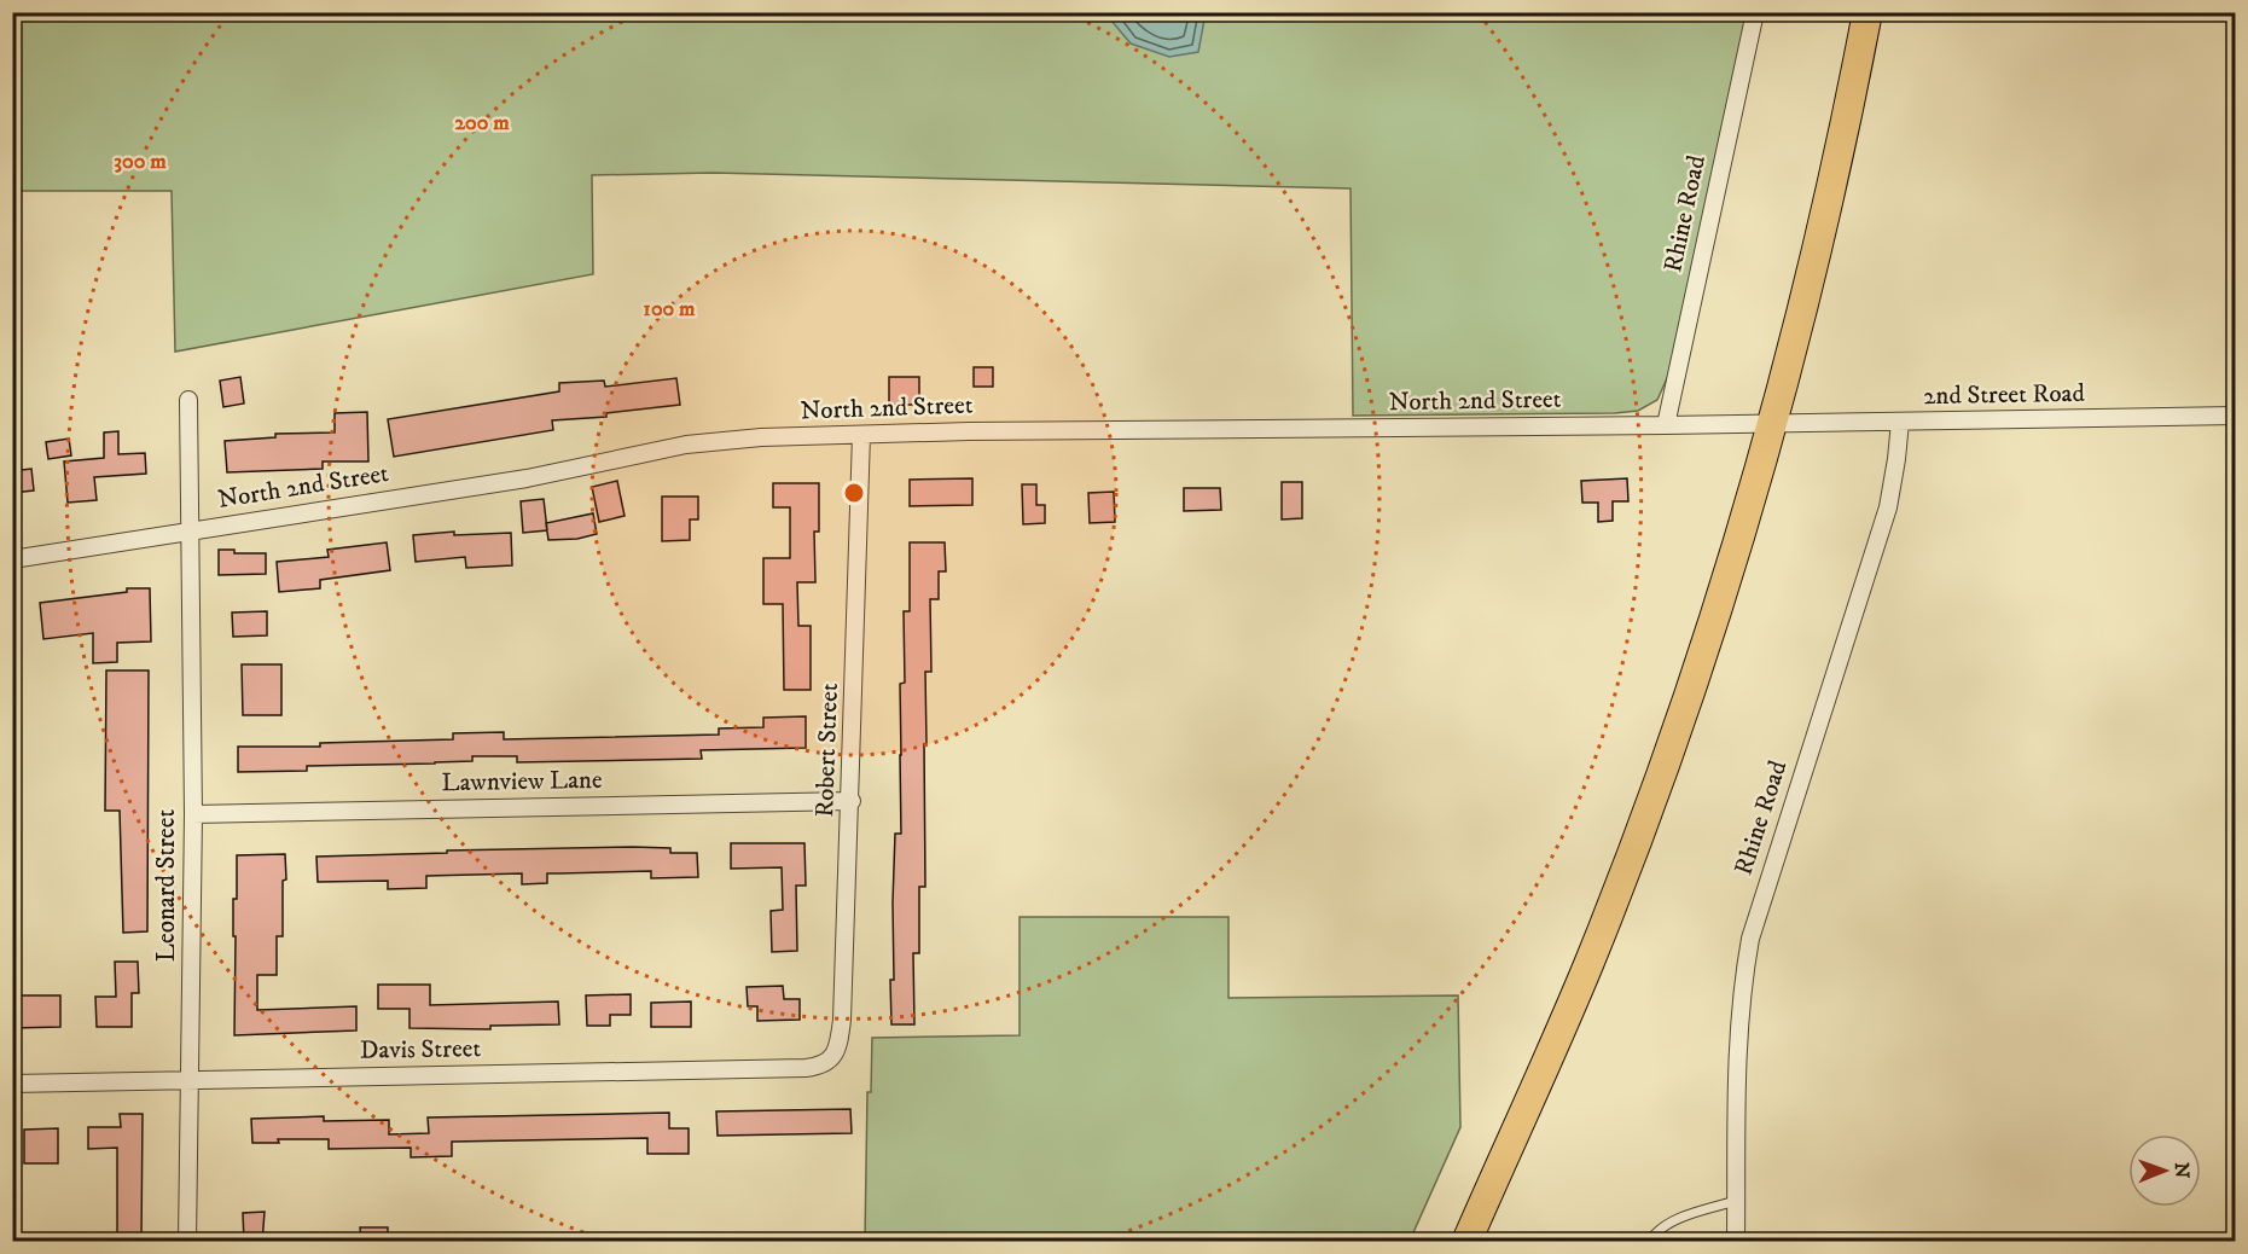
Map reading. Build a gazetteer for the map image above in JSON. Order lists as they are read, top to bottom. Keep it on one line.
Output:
{"streets":{"street":["Rhine Road","2nd Street Road","North 2nd Street","Robert Street","Lawnview Lane","Leonard Street","Davis Street"]},"crossings":[["Rhine Road","2nd Street Road"],["Rhine Road","North 2nd Street"],["2nd Street Road","North 2nd Street"],["North 2nd Street","Robert Street"],["North 2nd Street","Leonard Street"],["Robert Street","Lawnview Lane"],["Robert Street","Davis Street"],["Lawnview Lane","Leonard Street"],["Leonard Street","Davis Street"]],"north":"right","rings":["200 m","300 m","100 m"]}
